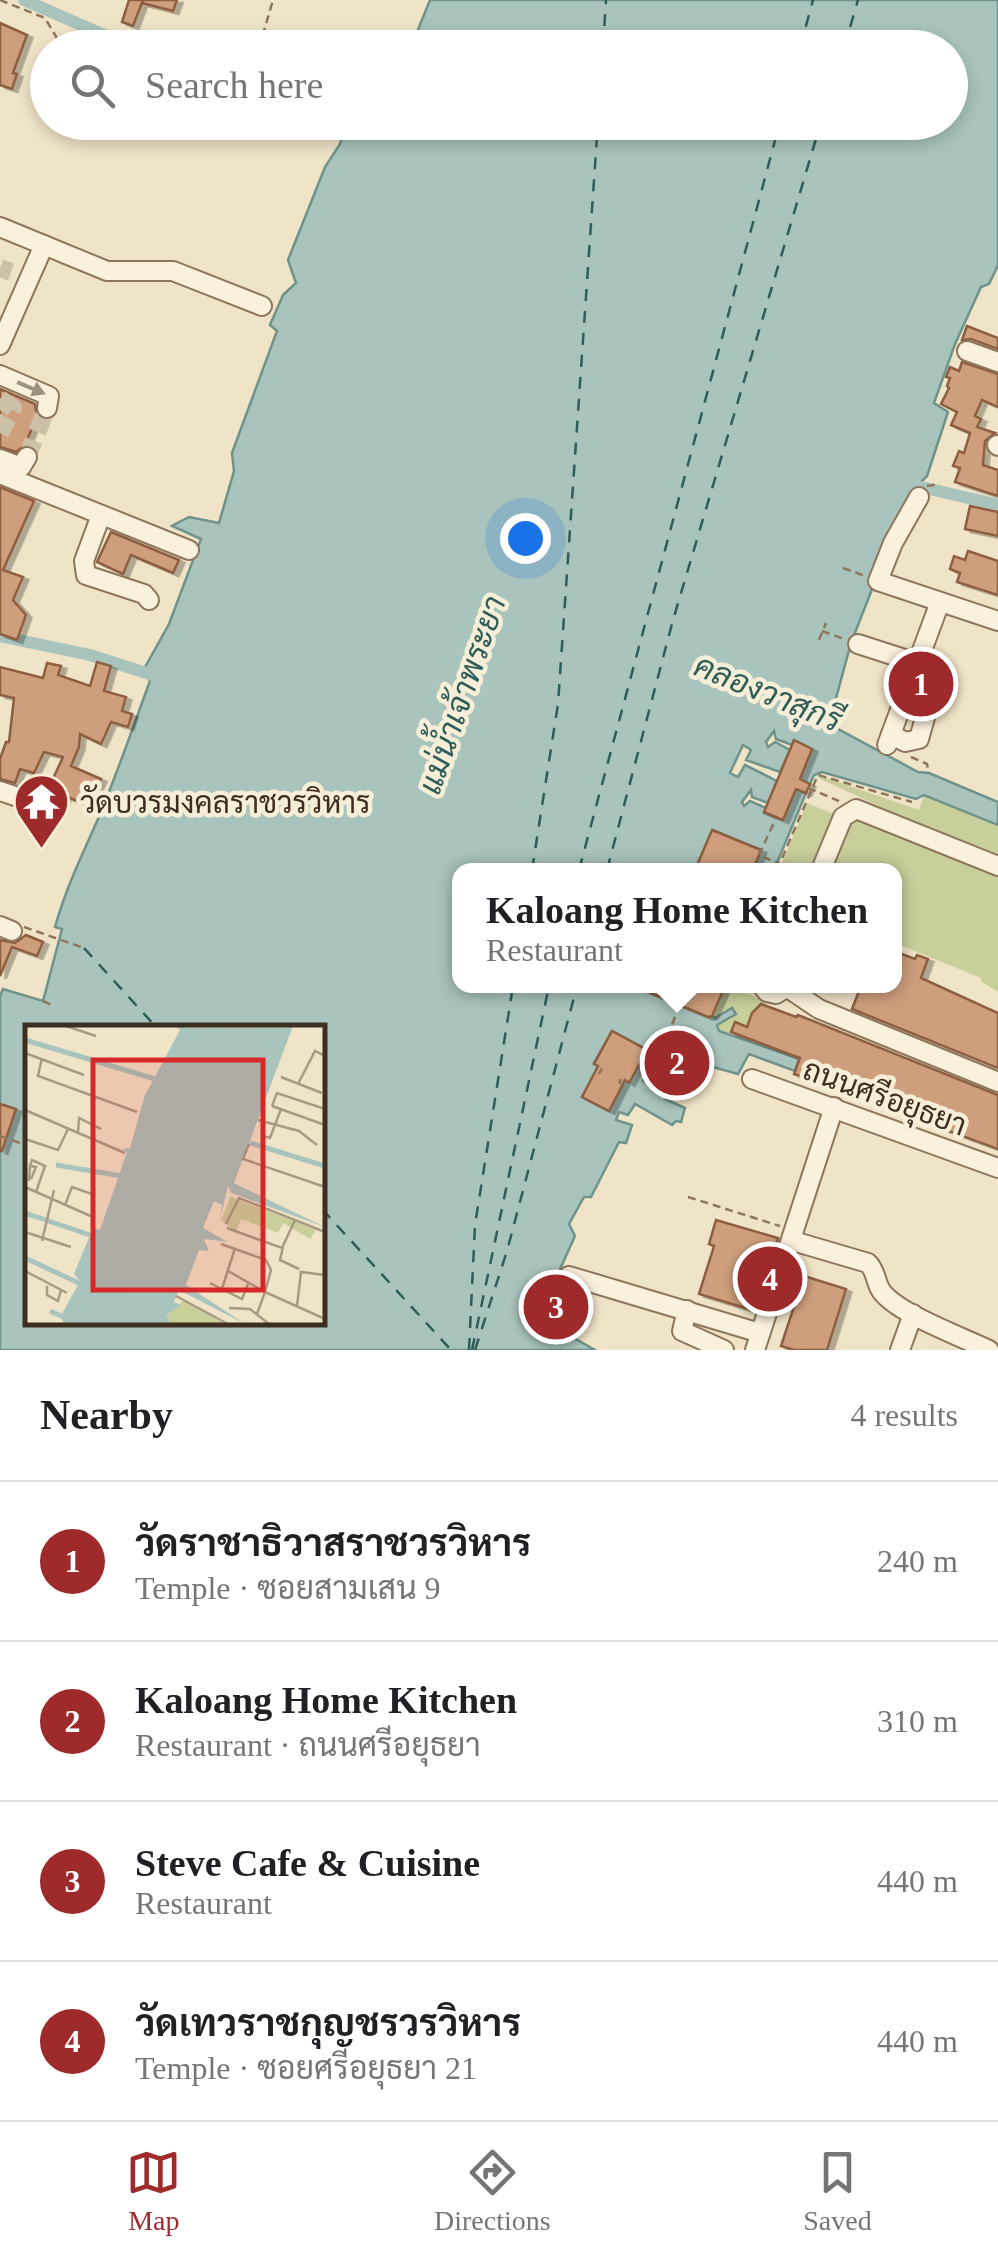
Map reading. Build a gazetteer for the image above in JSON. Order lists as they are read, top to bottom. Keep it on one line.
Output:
{"streets":{"street":["ถนนศรีอยุธยา"]},"water":["คลองวาสุกรี","แม่น้ำเจ้าพระยา"],"places":{"temple":["วัดบวรมงคลราชวรวิหาร"]},"page":{"search":"Search here","pins":["1","2","4","3"],"popup":["Kaloang Home Kitchen","Restaurant"],"heading":["Nearby","4 results"],"list":[{"mark":"1","name":"วัดราชาธิวาสราชวรวิหาร","note":"Temple · ซอยสามเสน 9","value":"240 m"},{"mark":"2","name":"Kaloang Home Kitchen","note":"Restaurant · ถนนศรีอยุธยา","value":"310 m"},{"mark":"3","name":"Steve Cafe & Cuisine","note":"Restaurant","value":"440 m"},{"mark":"4","name":"วัดเทวราชกุญชรวรวิหาร","note":"Temple · ซอยศรีอยุธยา 21","value":"440 m"}],"nav":["Map","Directions","Saved"]}}
